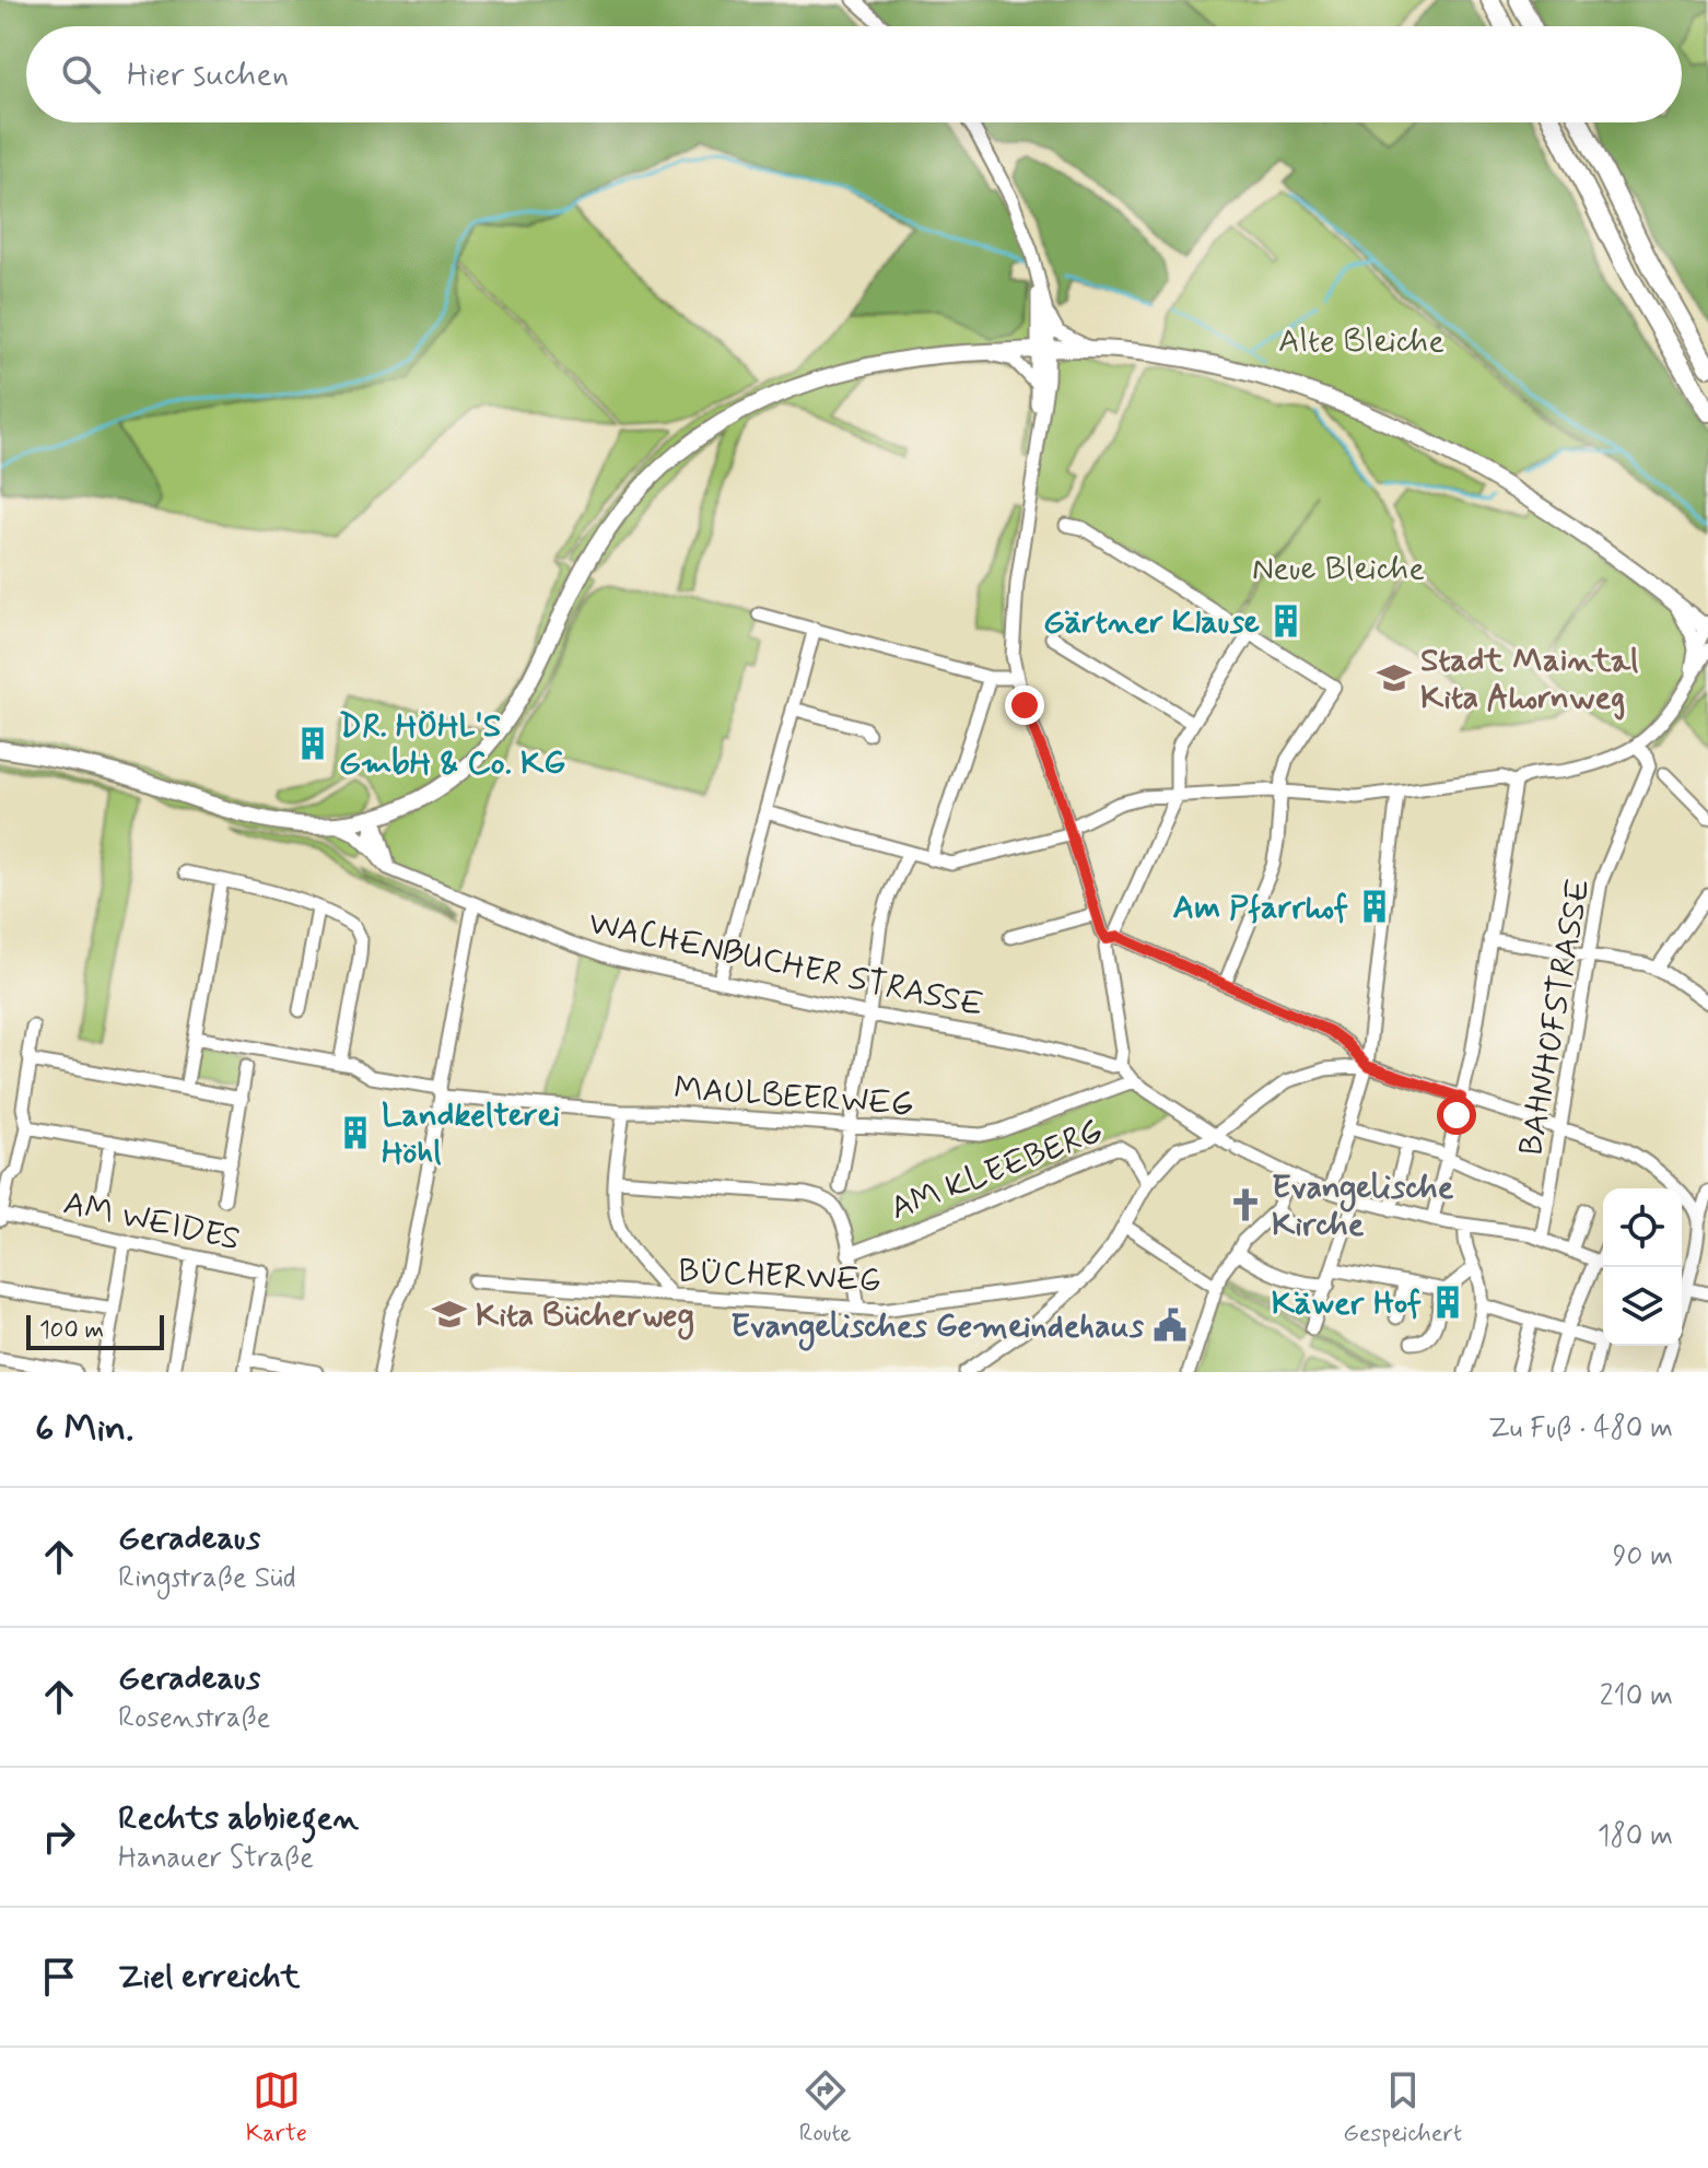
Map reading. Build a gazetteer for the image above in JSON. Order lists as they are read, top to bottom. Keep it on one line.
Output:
{"streets":{"street":["WACHENBUCHER STRASSE","BAHNHOFSTRASSE","MAULBEERWEG","AM KLEEBERG","AM WEIDES","BÜCHERWEG"]},"parks":["Alte Bleiche","Neue Bleiche"],"places":{"building":["Gärtner Klause","DR. HÖHL'S GmbH & Co. KG","Am Pfarrhof","Landkelterei Höhl","Käwer Hof"],"school or university":["Stadt Maintal Kita Ahornweg","Kita Bücherweg"],"church":["Evangelische Kirche"],"public building":["Evangelisches Gemeindehaus"]},"scale_bar":"100 m","page":{"search":"Hier suchen","scale":"100 m","heading":["6 Min.","Zu Fuß · 480 m"],"list":[["Geradeaus","Ringstraße Süd","90 m"],["Geradeaus","Rosenstraße","210 m"],["Rechts abbiegen","Hanauer Straße","180 m"],"Ziel erreicht"],"nav":["Karte","Route","Gespeichert"]}}
